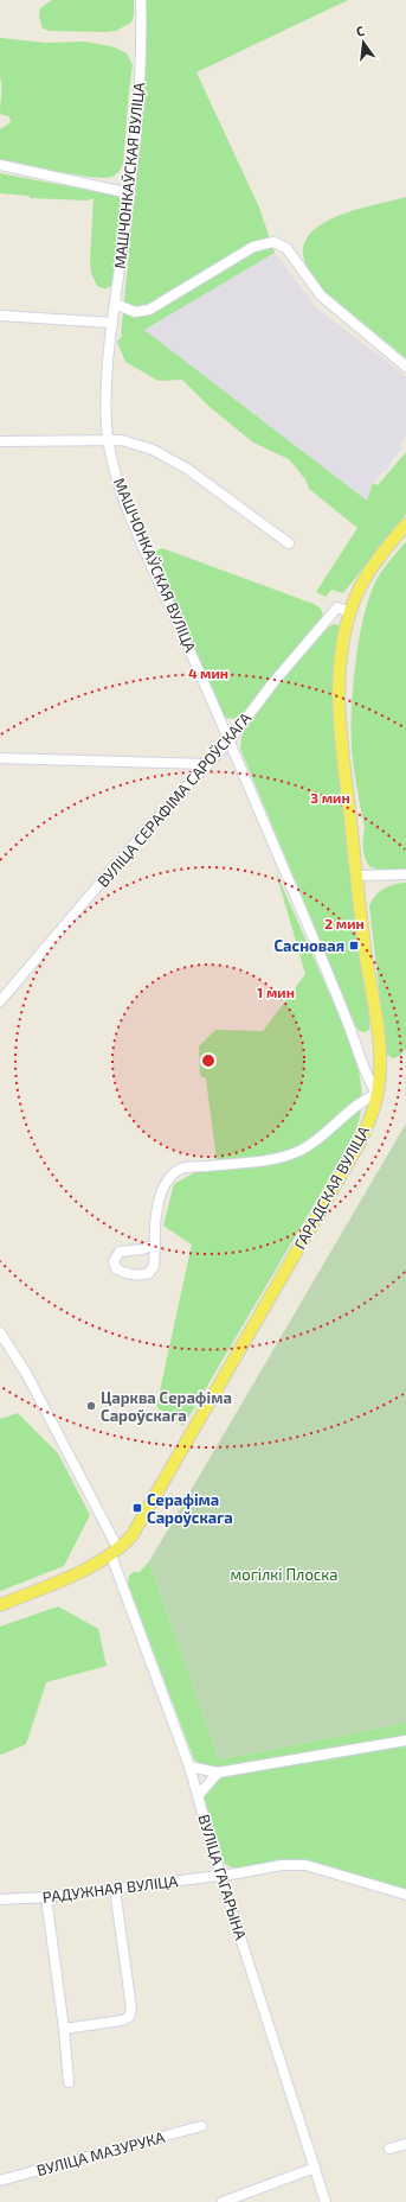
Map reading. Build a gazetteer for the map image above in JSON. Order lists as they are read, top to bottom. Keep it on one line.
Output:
{"streets":{"main road":["ГАРАДСКАЯ ВУЛІЦА"],"street":["МАШЧОНКАЎСКАЯ ВУЛІЦА","ВУЛІЦА СЕРАФІМА САРОЎСКАГА","ВУЛІЦА ГАГАРЫНА","РАДУЖНАЯ ВУЛІЦА","ВУЛІЦА МАЗУРУКА"]},"crossings":[["МАШЧОНКАЎСКАЯ ВУЛІЦА","ВУЛІЦА СЕРАФІМА САРОЎСКАГА"],["МАШЧОНКАЎСКАЯ ВУЛІЦА","ГАРАДСКАЯ ВУЛІЦА"],["ВУЛІЦА СЕРАФІМА САРОЎСКАГА","ГАРАДСКАЯ ВУЛІЦА"],["ГАРАДСКАЯ ВУЛІЦА","ВУЛІЦА ГАГАРЫНА"],["ВУЛІЦА ГАГАРЫНА","РАДУЖНАЯ ВУЛІЦА"]],"parks":["могілкі Плоска"],"places":{"transit":["Сасновая","Серафіма Сароўскага"],"other":["Царква Серафіма Сароўскага"]},"north":"top","rings":["4 мин","3 мин","2 мин","1 мин"]}
